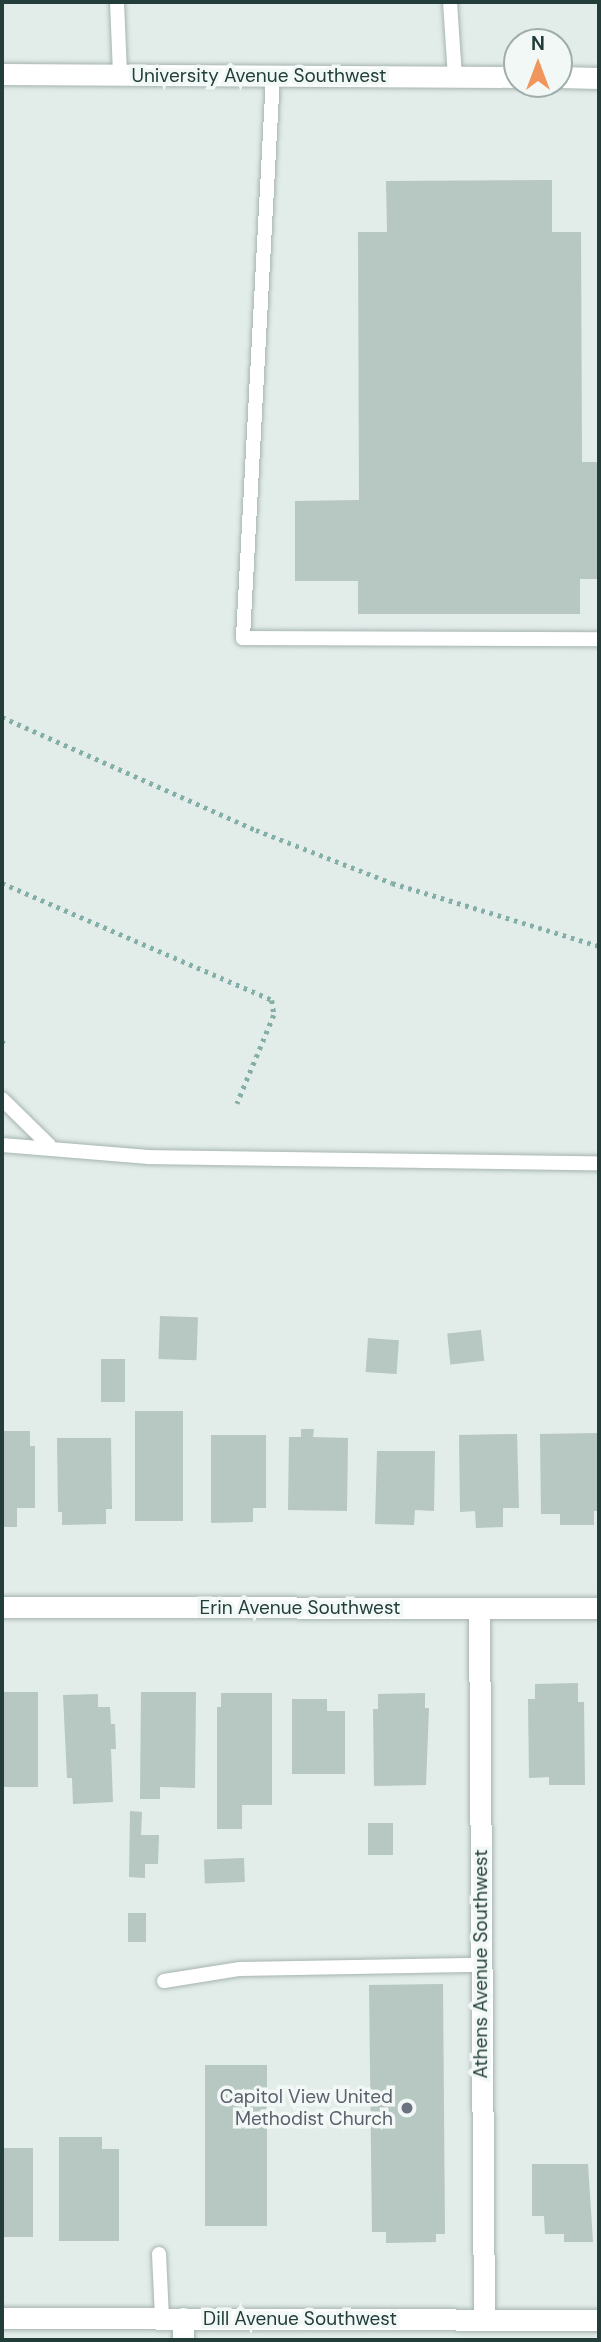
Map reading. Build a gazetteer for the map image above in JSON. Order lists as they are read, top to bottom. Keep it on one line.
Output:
{"streets":{"street":["University Avenue Southwest","Erin Avenue Southwest","Athens Avenue Southwest","Dill Avenue Southwest"]},"crossings":[["Erin Avenue Southwest","Athens Avenue Southwest"],["Athens Avenue Southwest","Dill Avenue Southwest"]],"places":["Capitol View United Methodist Church"],"north":"top"}
